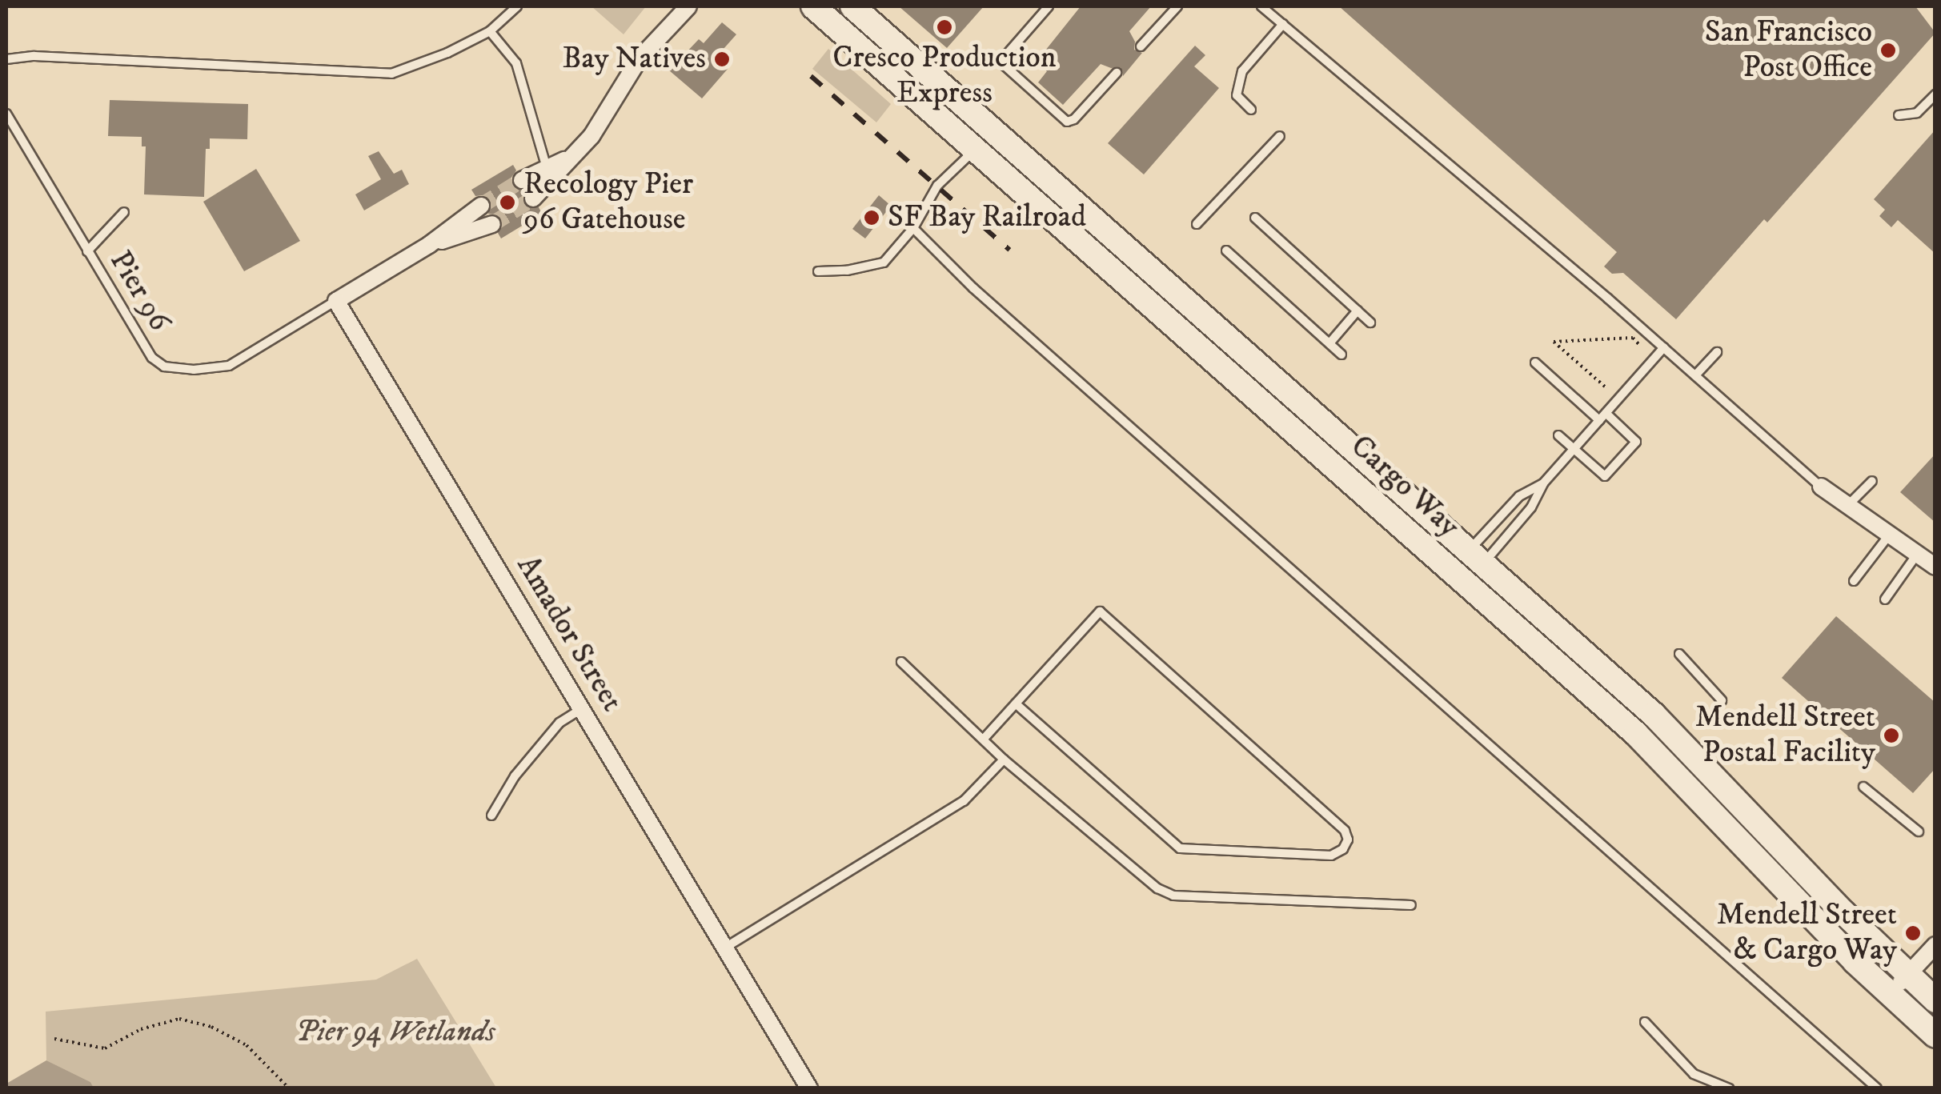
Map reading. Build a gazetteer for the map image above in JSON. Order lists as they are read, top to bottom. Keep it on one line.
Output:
{"streets":{"main road":["Cargo Way"],"street":["Amador Street"],"lane":["Pier 96"]},"crossings":[["Pier 96","Amador Street"]],"parks":["Pier 94 Wetlands"],"places":["Cresco Production Express","San Francisco Post Office","Bay Natives","Recology Pier 96 Gatehouse","SF Bay Railroad","Mendell Street Postal Facility","Mendell Street & Cargo Way"]}
